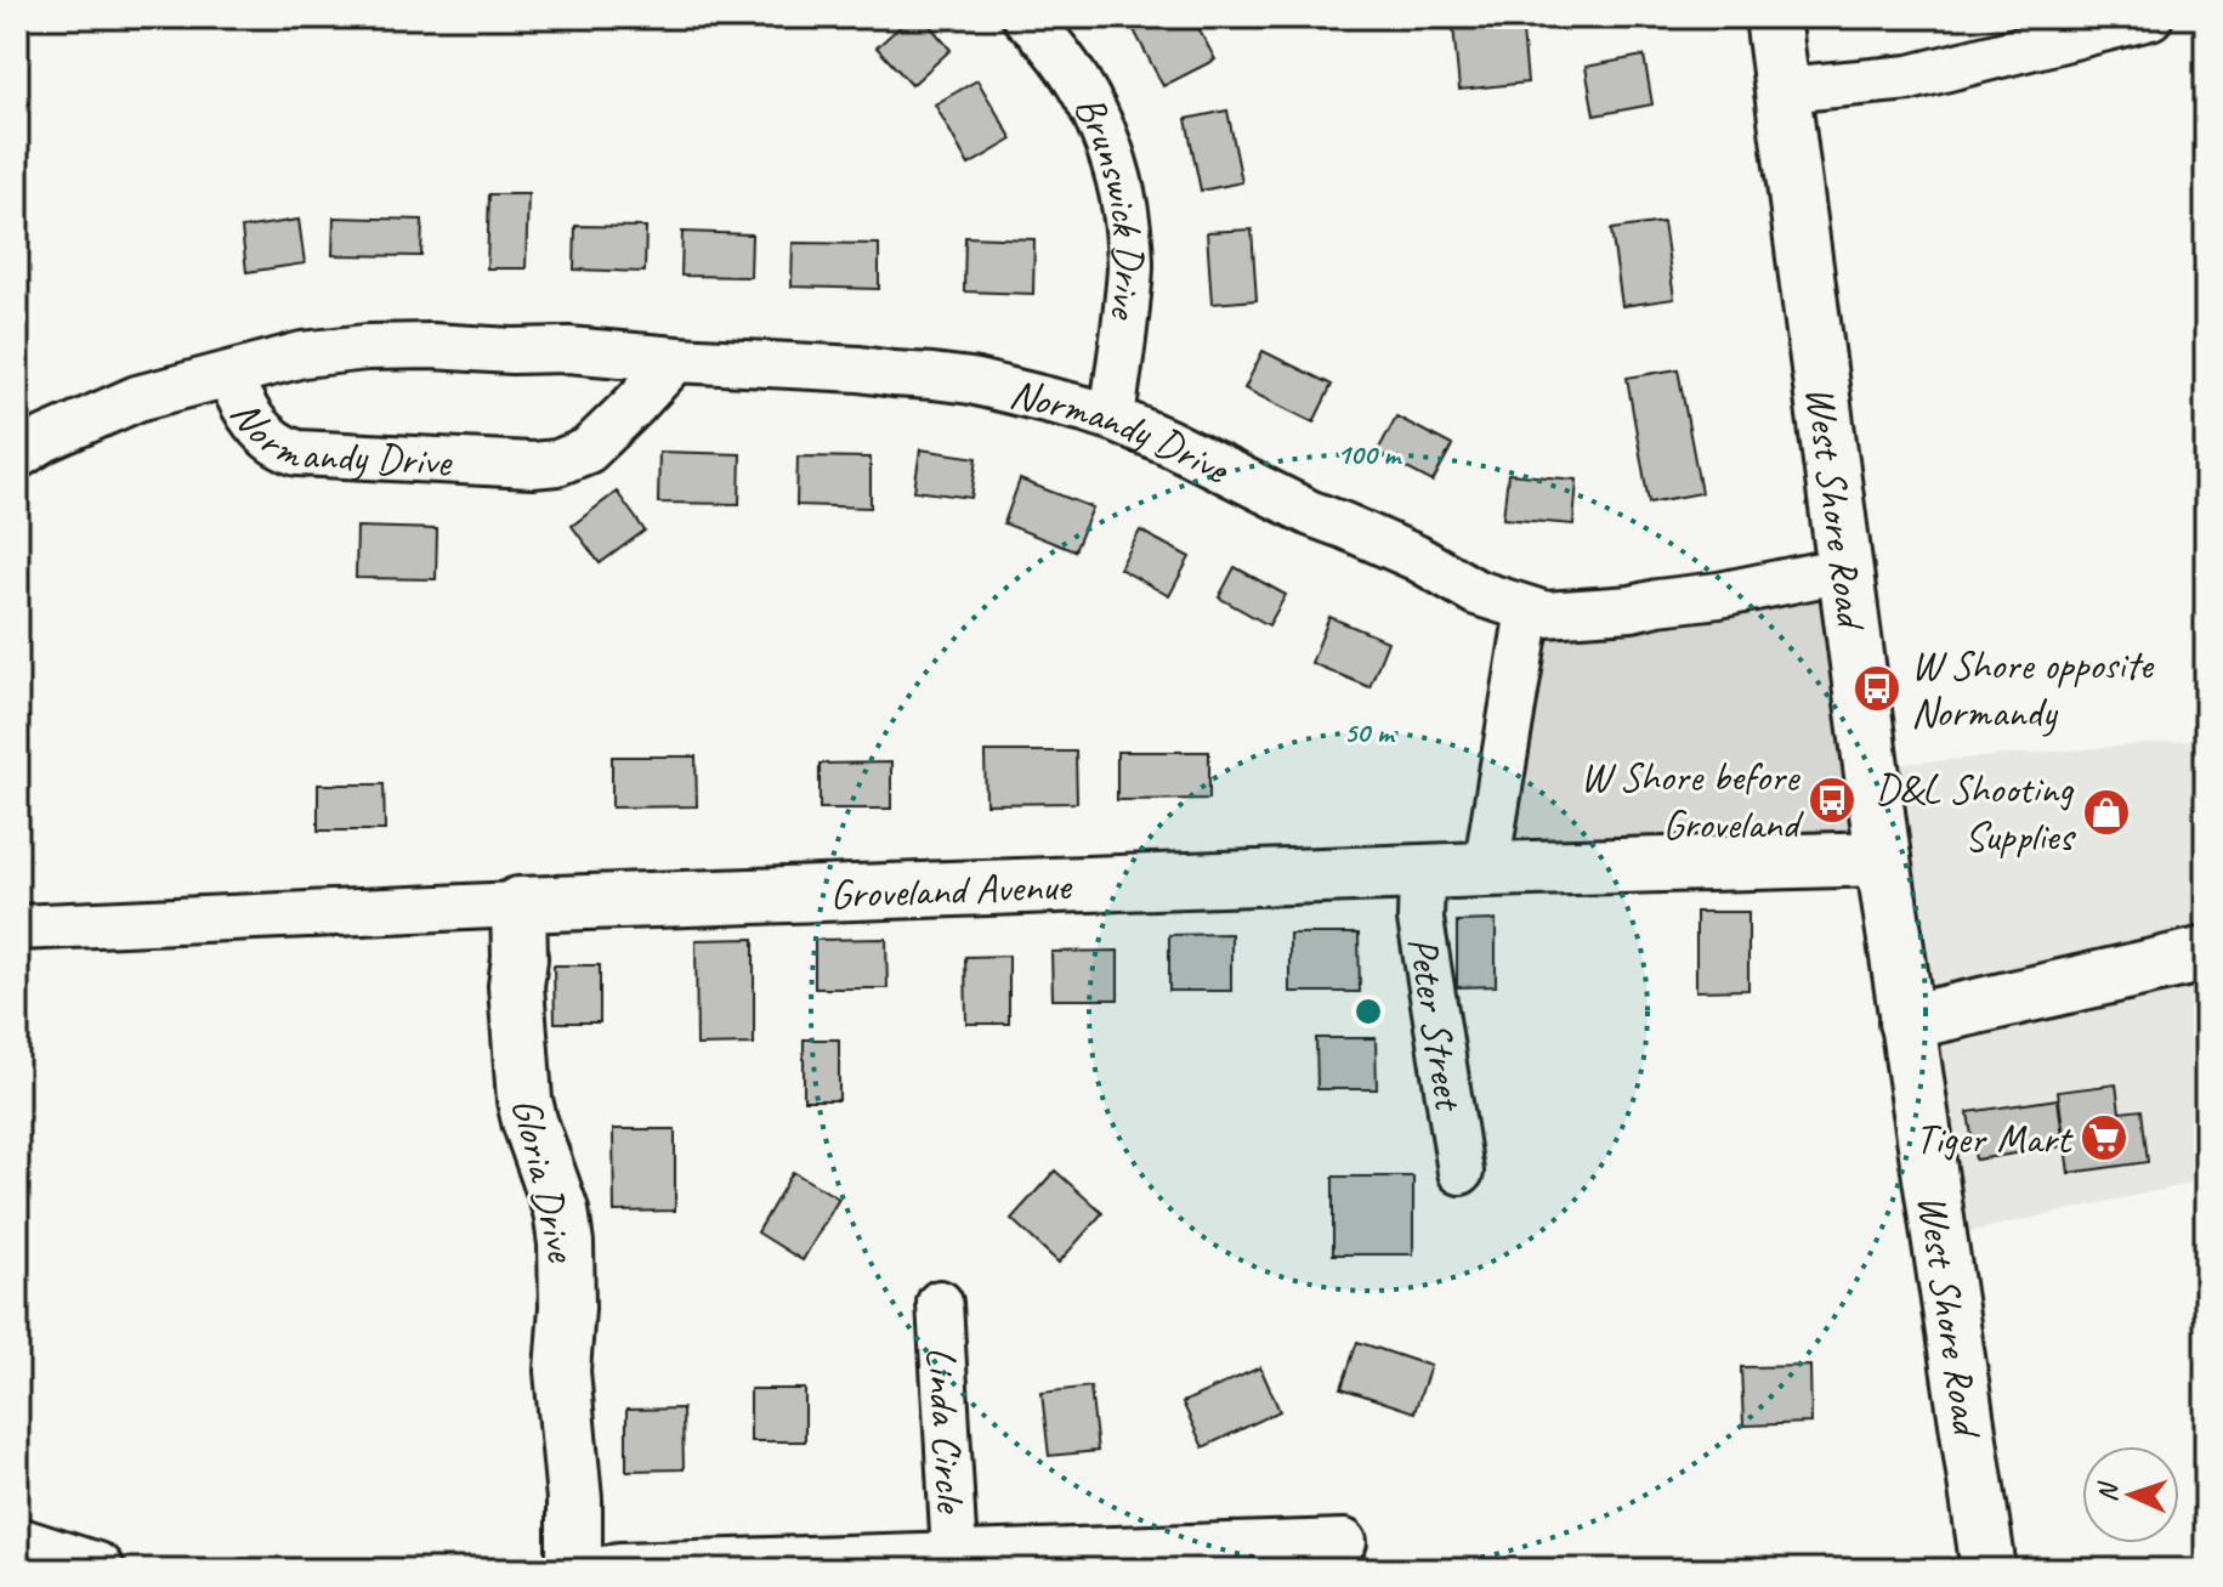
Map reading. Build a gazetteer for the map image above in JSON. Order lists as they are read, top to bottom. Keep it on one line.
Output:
{"streets":{"street":["Brunswick Drive","Normandy Drive","West Shore Road","Groveland Avenue","Peter Street","Gloria Drive","Linda Circle"]},"crossings":[["Brunswick Drive","Normandy Drive"],["Normandy Drive","West Shore Road"],["West Shore Road","Groveland Avenue"],["Groveland Avenue","Peter Street"],["Groveland Avenue","Gloria Drive"]],"places":{"bus stop":["W Shore opposite Normandy","W Shore before Groveland"],"shop":["D&L Shooting Supplies"],"supermarket":["Tiger Mart"]},"north":"left","rings":["100 m","50 m"]}
